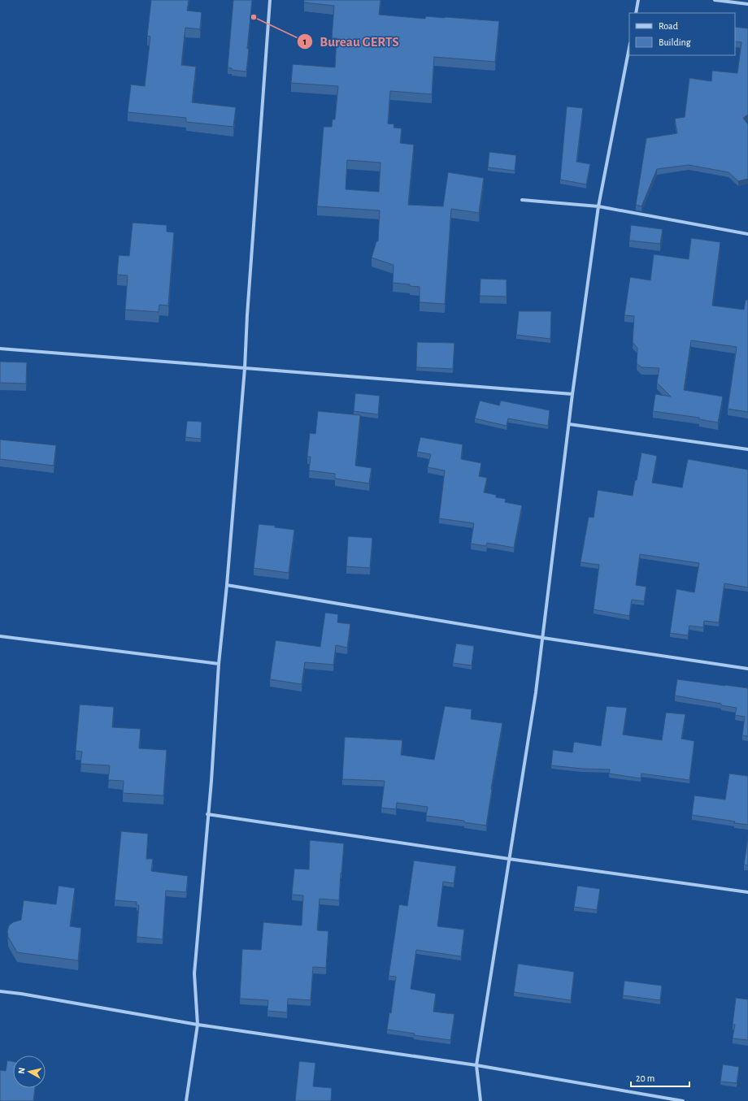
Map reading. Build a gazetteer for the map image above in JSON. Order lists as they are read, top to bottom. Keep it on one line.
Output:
{"places":["Bureau GERTS"],"legend":["Road","Building"],"scale_bar":"20 m","north":"left"}
